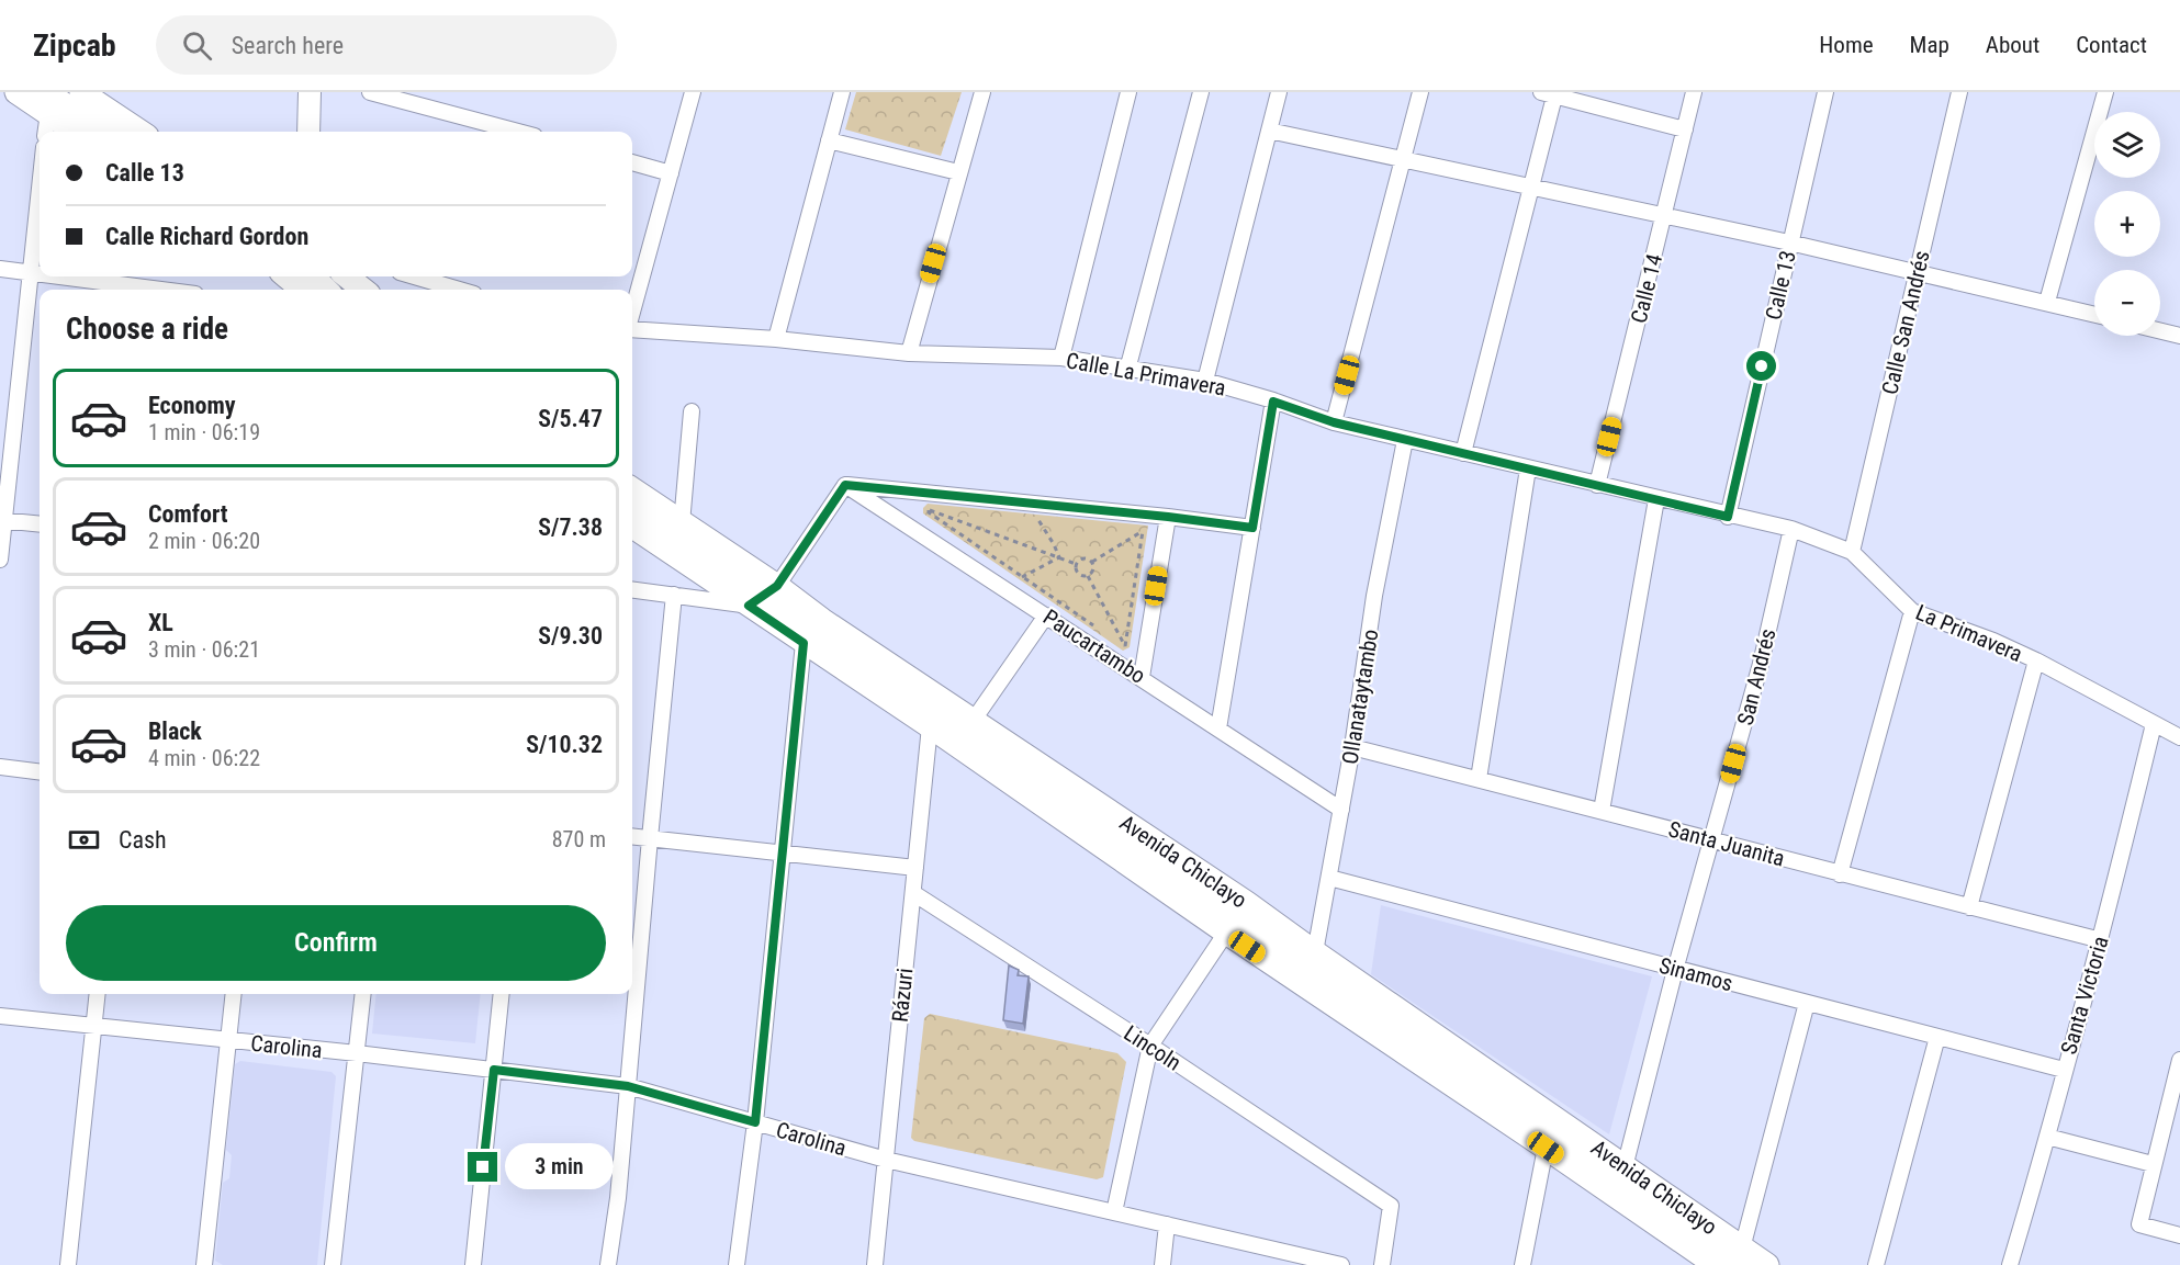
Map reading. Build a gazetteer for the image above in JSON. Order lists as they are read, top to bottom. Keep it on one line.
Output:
{"streets":{"main road":["Avenida Chiclayo"],"street":["Calle 13","Calle 14","Calle San Andrés","Calle La Primavera","La Primavera","Paucartambo","San Andrés","Ollanataytambo","Santa Juanita","Sinamos","Rázuri","Santa Victoria","Carolina","Lincoln"]},"crossings":[["Calle 13","Calle La Primavera"],["Calle 13","La Primavera"],["Calle 14","Calle La Primavera"],["Calle San Andrés","La Primavera"],["Calle La Primavera","La Primavera"],["Calle La Primavera","Ollanataytambo"],["La Primavera","San Andrés"],["La Primavera","Santa Victoria"],["Paucartambo","Ollanataytambo"],["San Andrés","Santa Juanita"],["San Andrés","Avenida Chiclayo"],["San Andrés","Sinamos"],["Ollanataytambo","Santa Juanita"],["Ollanataytambo","Avenida Chiclayo"],["Ollanataytambo","Sinamos"],["Santa Juanita","Santa Victoria"],["Avenida Chiclayo","Rázuri"],["Sinamos","Santa Victoria"],["Rázuri","Carolina"],["Rázuri","Lincoln"]],"page":{"header":"Zipcab","search":"Search here","nav":["Home","Map","About","Contact"],"map_buttons":["+","−"],"banner":["Calle 13","Calle Richard Gordon"],"heading":"Choose a ride","list":[{"name":"Economy","note":"1 min · 06:19","value":"S/5.47"},{"name":"Comfort","note":"2 min · 06:20","value":"S/7.38"},{"name":"XL","note":"3 min · 06:21","value":"S/9.30"},{"name":"Black","note":"4 min · 06:22","value":"S/10.32"}],"pay":["Cash","870 m"],"buttons":"Confirm","bubble":"3 min"}}
